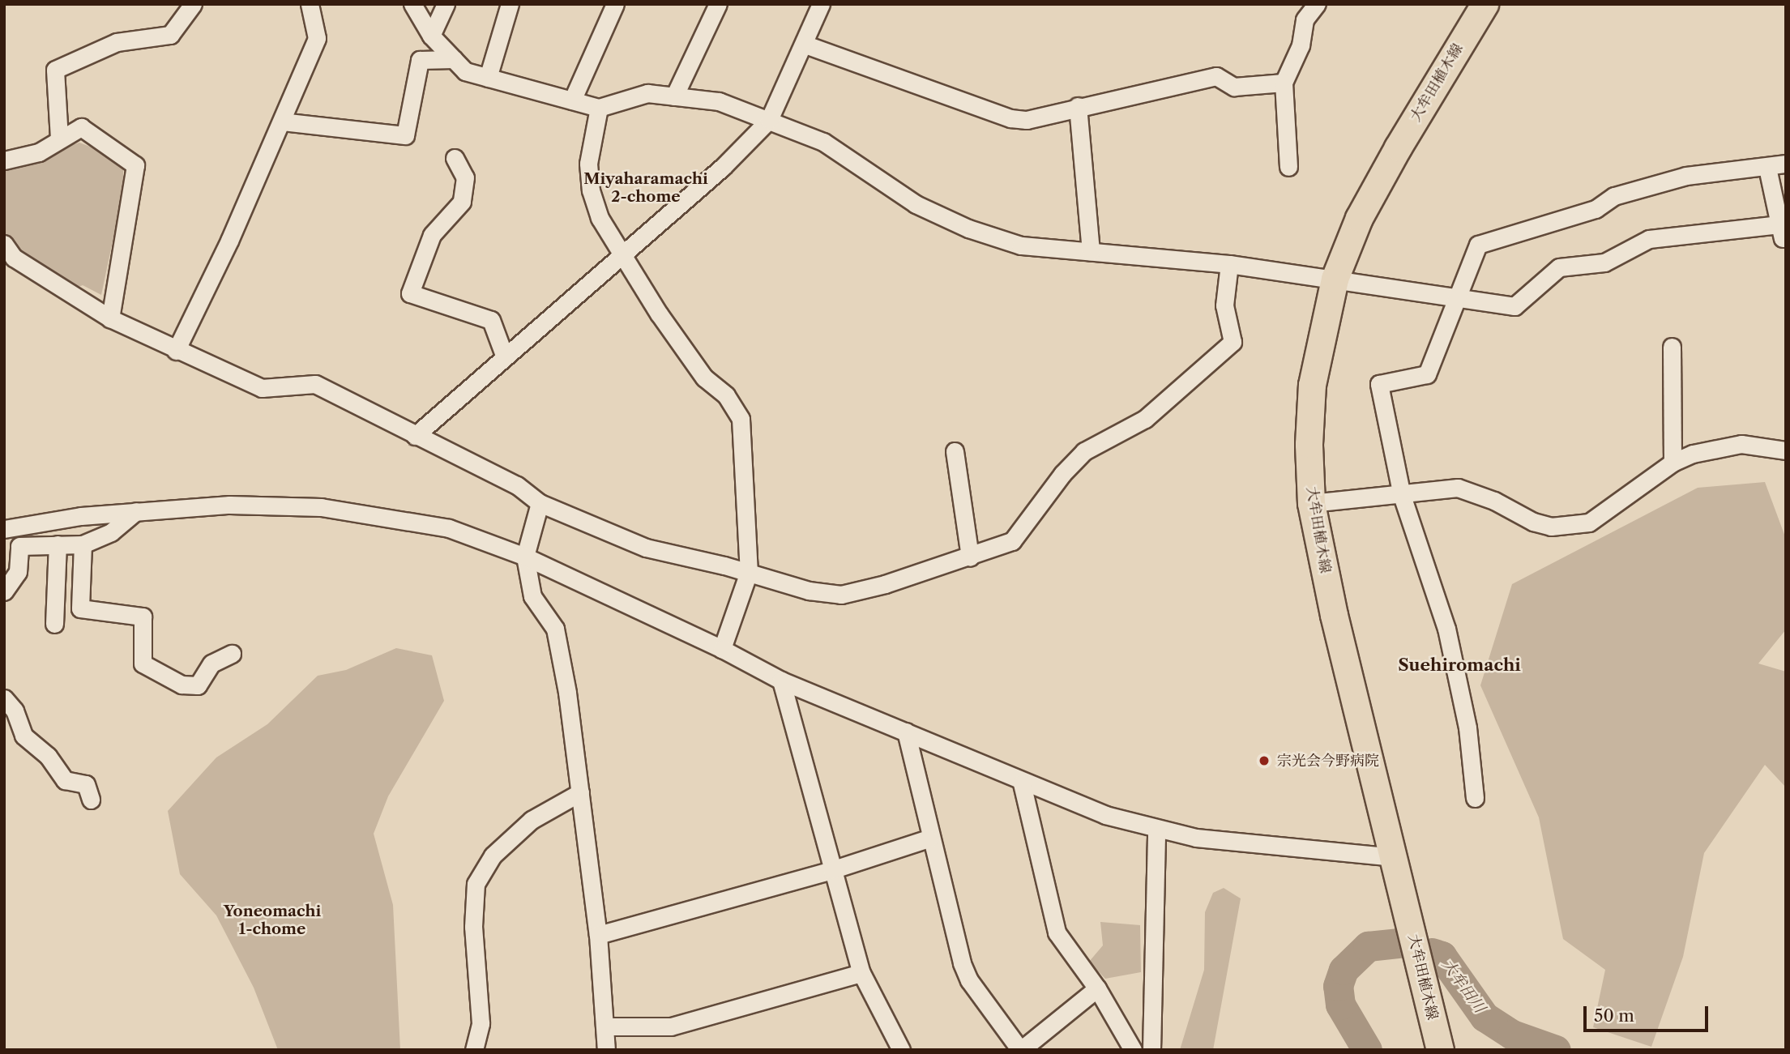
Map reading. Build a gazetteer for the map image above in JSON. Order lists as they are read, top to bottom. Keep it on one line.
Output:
{"streets":{"main road":["大牟田植木線"]},"districts":["Miyaharamachi 2-chome","Suehiromachi","Yoneomachi 1-chome"],"water":["大牟田川"],"places":["宗光会今野病院"],"scale_bar":"50 m"}
